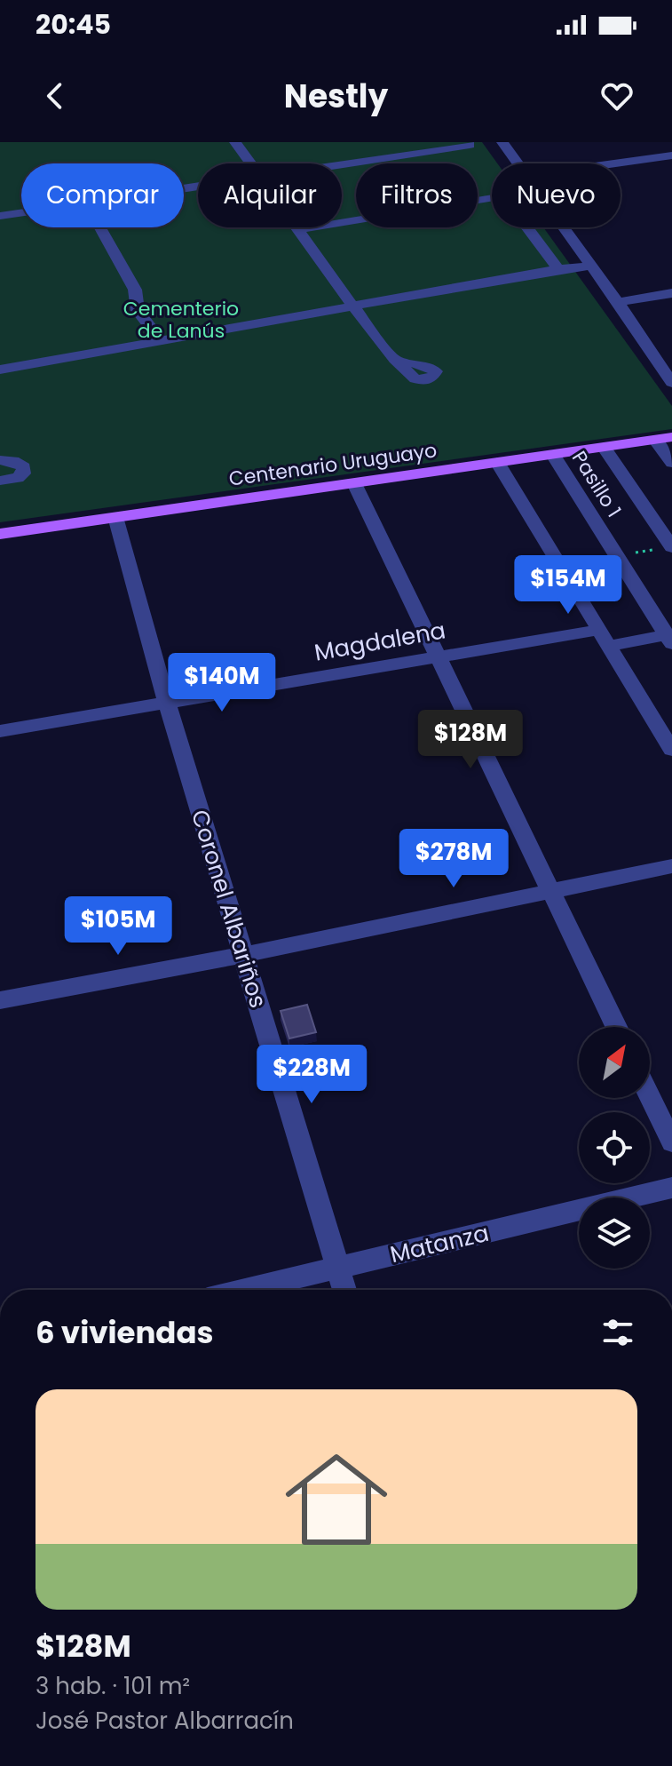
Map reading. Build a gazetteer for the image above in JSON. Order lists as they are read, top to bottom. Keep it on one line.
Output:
{"streets":{"main road":["Centenario Uruguayo"],"street":["Pasillo 1","Magdalena","Coronel Albariños","Matanza"]},"crossings":[["Centenario Uruguayo","Pasillo 1"],["Centenario Uruguayo","Coronel Albariños"],["Pasillo 1","Magdalena"],["Magdalena","Coronel Albariños"],["Coronel Albariños","Matanza"]],"parks":["Cementerio de Lanús"],"north":"top right","page":{"status":"20:45","header":"Nestly","chip":["Comprar","Alquilar","Filtros","Nuevo"],"price":["$154M","$140M","$128M","$278M","$105M","$228M"],"heading":"6 viviendas","list":[{"name":"$128M","note":"3 hab. · 101 m² · José Pastor Albarracín"}]}}
